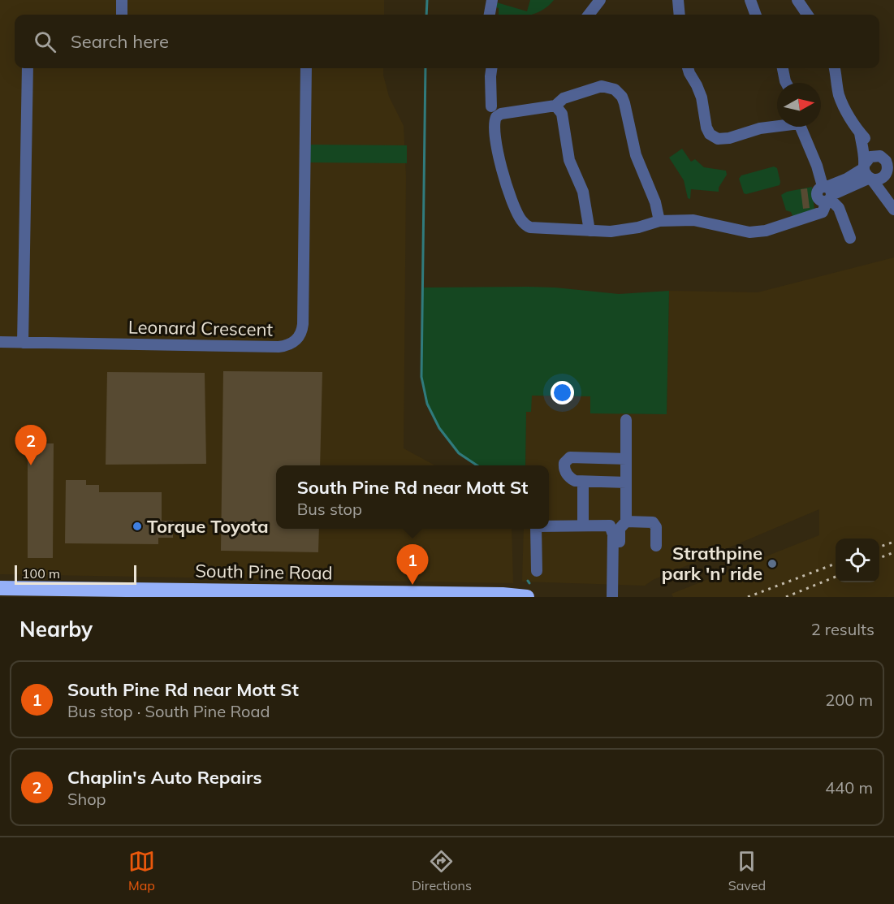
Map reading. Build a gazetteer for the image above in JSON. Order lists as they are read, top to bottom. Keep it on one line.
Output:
{"streets":{"highway":["South Pine Road"],"street":["Leonard Crescent"]},"places":["Torque Toyota","Strathpine park 'n' ride"],"scale_bar":"100 m","north":"right","page":{"search":"Search here","pins":["2","1"],"popup":["South Pine Rd near Mott St","Bus stop"],"scale":"100 m","heading":["Nearby","2 results"],"list":[{"mark":"1","name":"South Pine Rd near Mott St","note":"Bus stop · South Pine Road","value":"200 m"},{"mark":"2","name":"Chaplin's Auto Repairs","note":"Shop","value":"440 m"}],"nav":["Map","Directions","Saved"]}}
